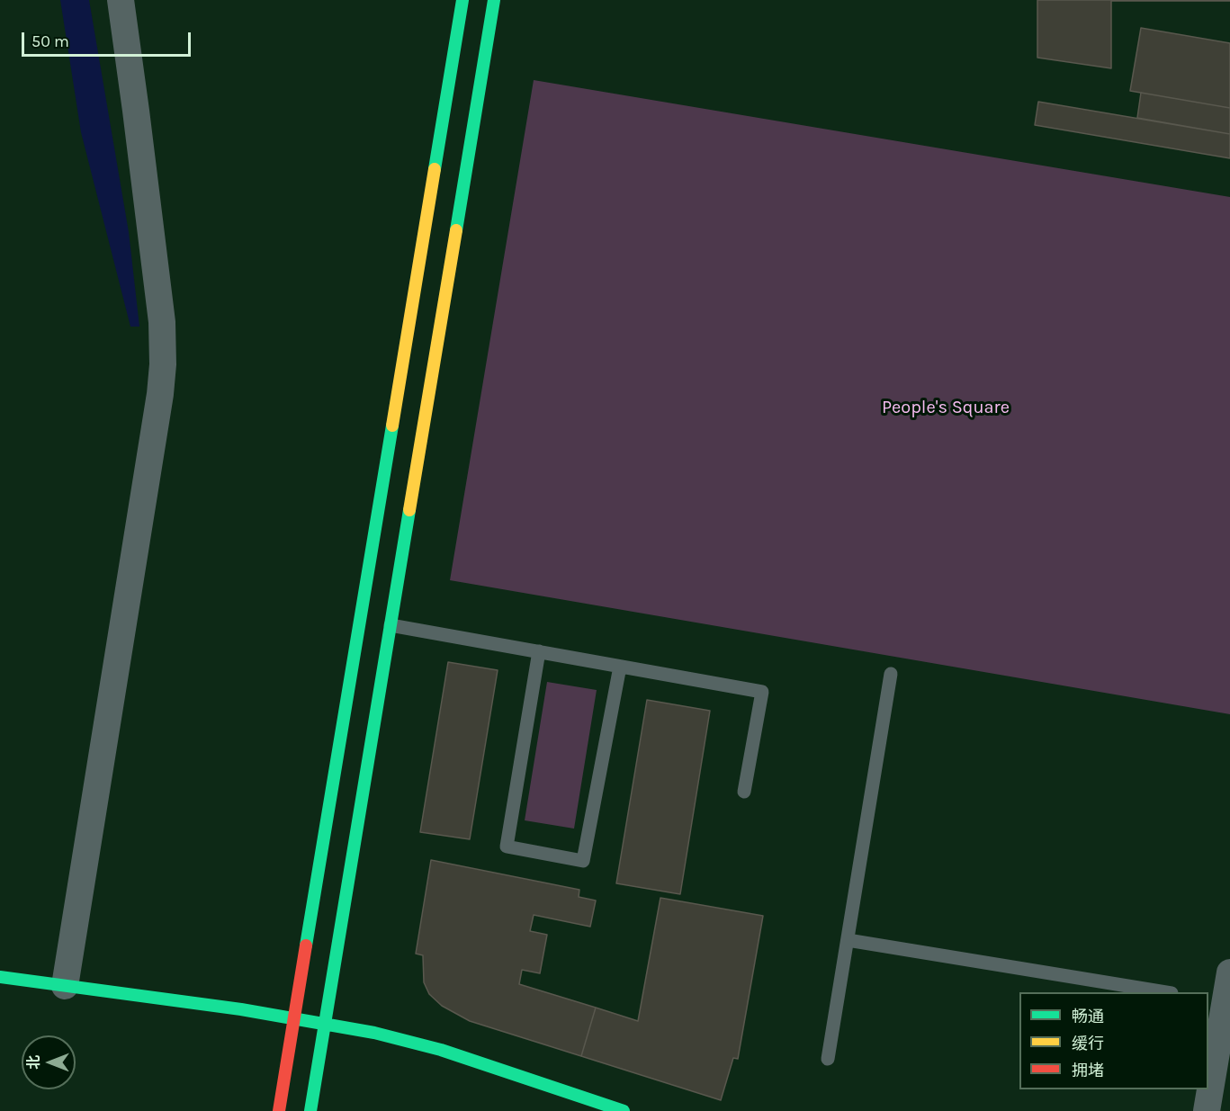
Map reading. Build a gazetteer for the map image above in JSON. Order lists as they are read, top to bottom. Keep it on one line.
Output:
{"parks":["People's Square"],"legend":["畅通","缓行","拥堵"],"scale_bar":"50 m","north":"left"}
